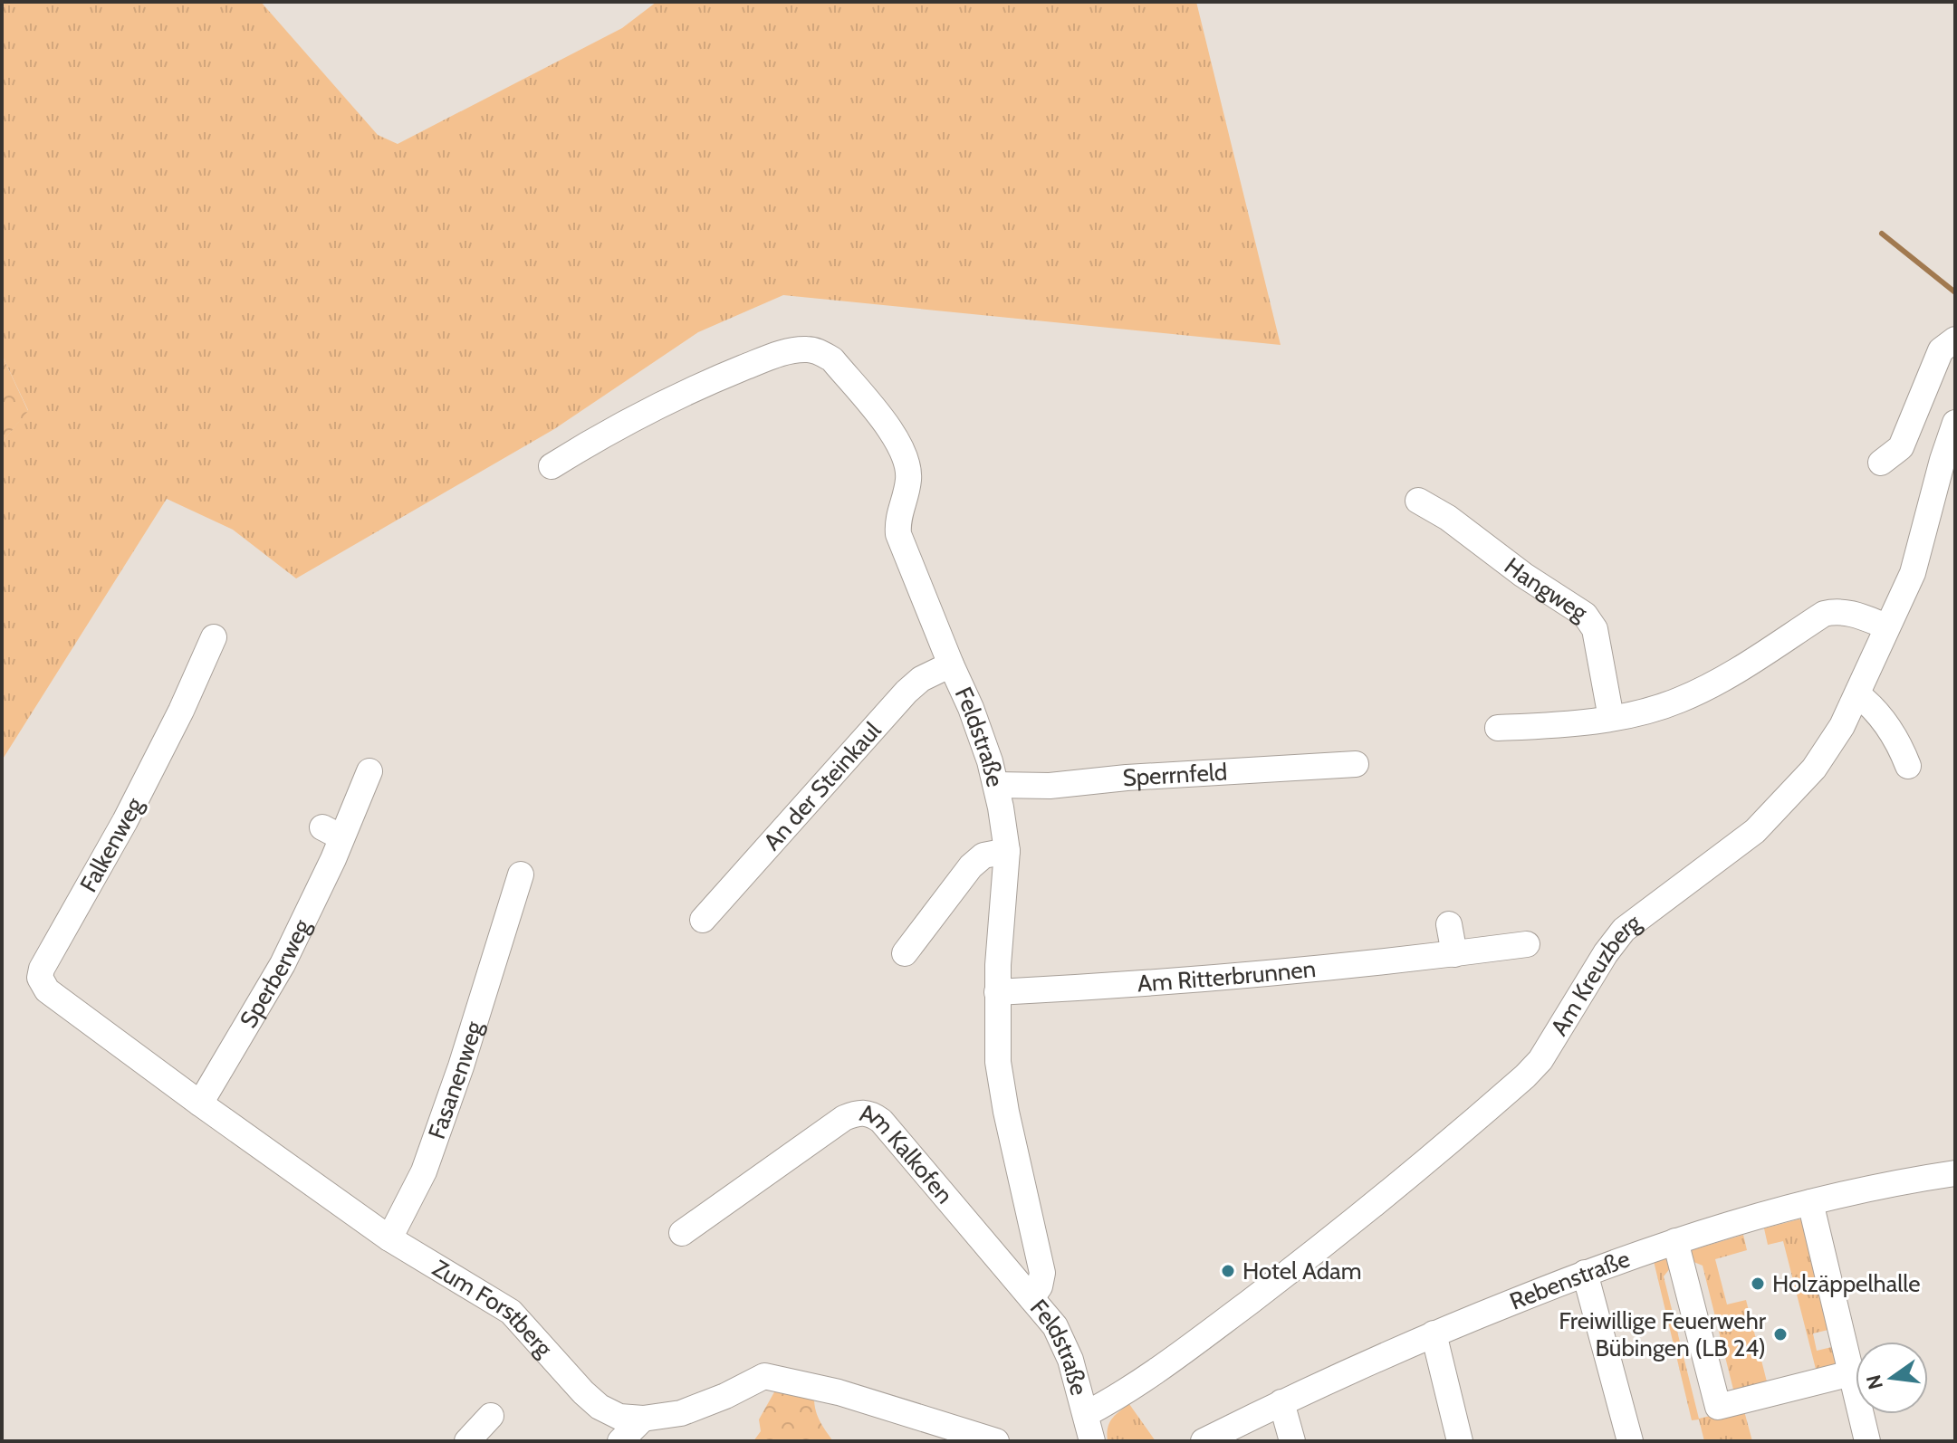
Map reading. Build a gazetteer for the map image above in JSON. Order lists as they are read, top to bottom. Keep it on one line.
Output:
{"streets":{"street":["Hangweg","Feldstraße","Sperrnfeld","An der Steinkaul","Falkenweg","Sperberweg","Am Ritterbrunnen","Am Kreuzberg","Fasanenweg","Am Kalkofen","Rebenstraße","Zum Forstberg"]},"crossings":[["Feldstraße","Sperrnfeld"],["Feldstraße","An der Steinkaul"],["Feldstraße","Am Ritterbrunnen"],["Feldstraße","Am Kreuzberg"],["Feldstraße","Am Kalkofen"],["Falkenweg","Zum Forstberg"],["Sperberweg","Zum Forstberg"],["Fasanenweg","Zum Forstberg"]],"places":["Hotel Adam","Holzäppelhalle","Freiwillige Feuerwehr Bübingen (LB 24)"],"north":"left"}
